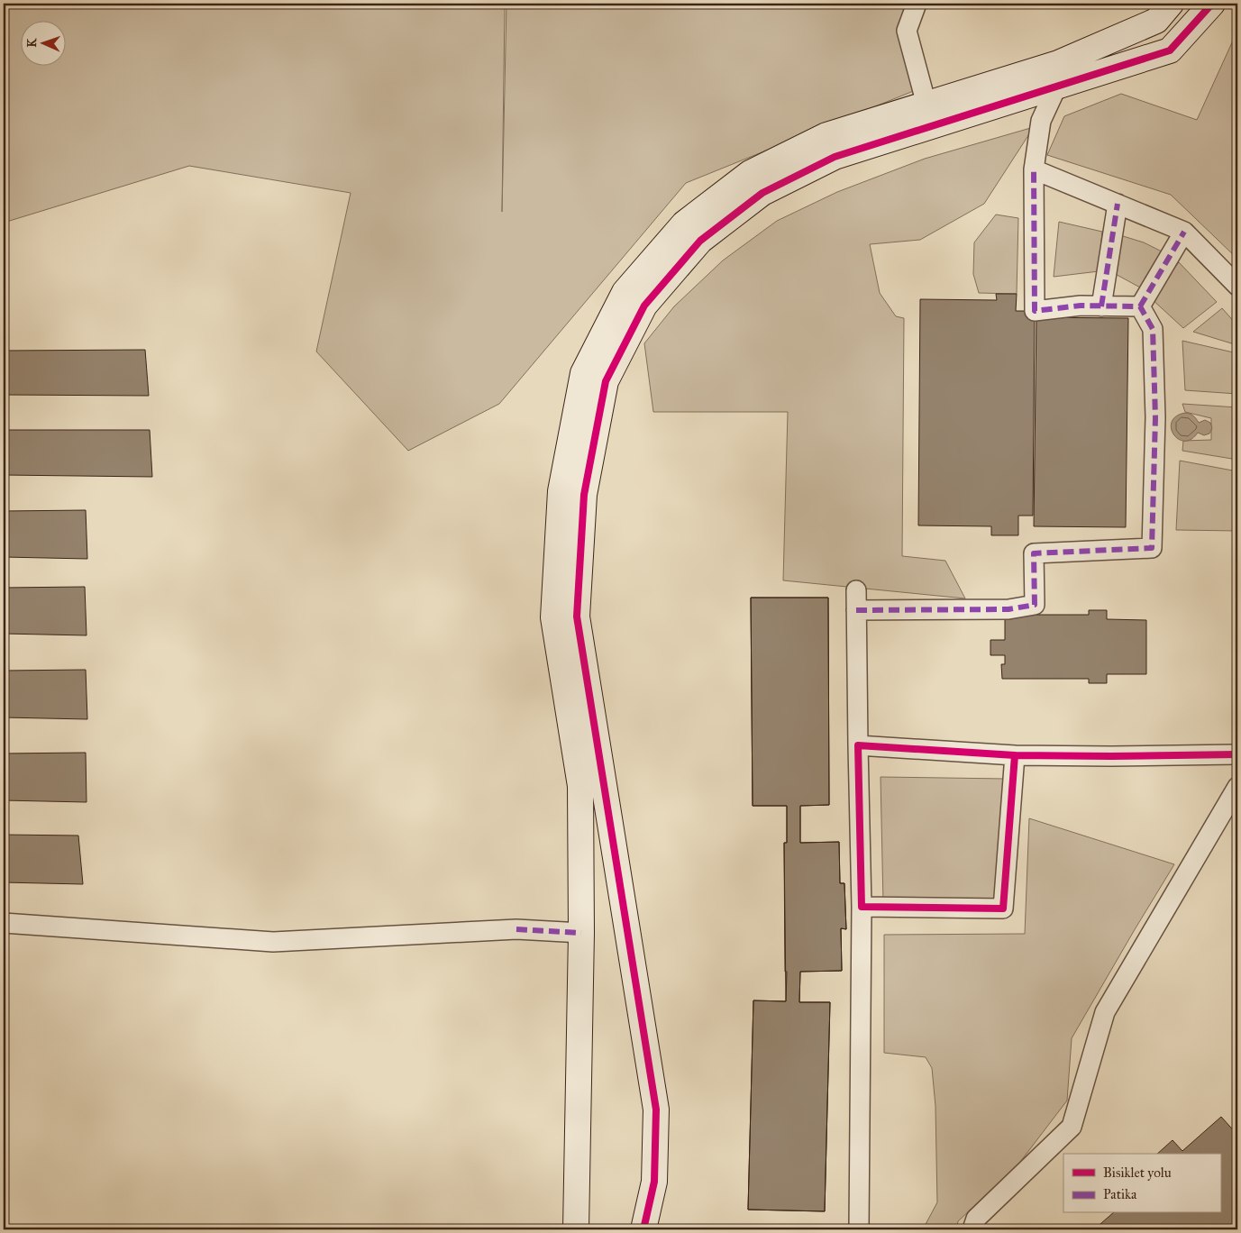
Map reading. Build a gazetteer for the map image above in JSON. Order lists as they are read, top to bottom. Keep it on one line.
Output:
{"legend":["Bisiklet yolu","Patika"],"north":"left"}
